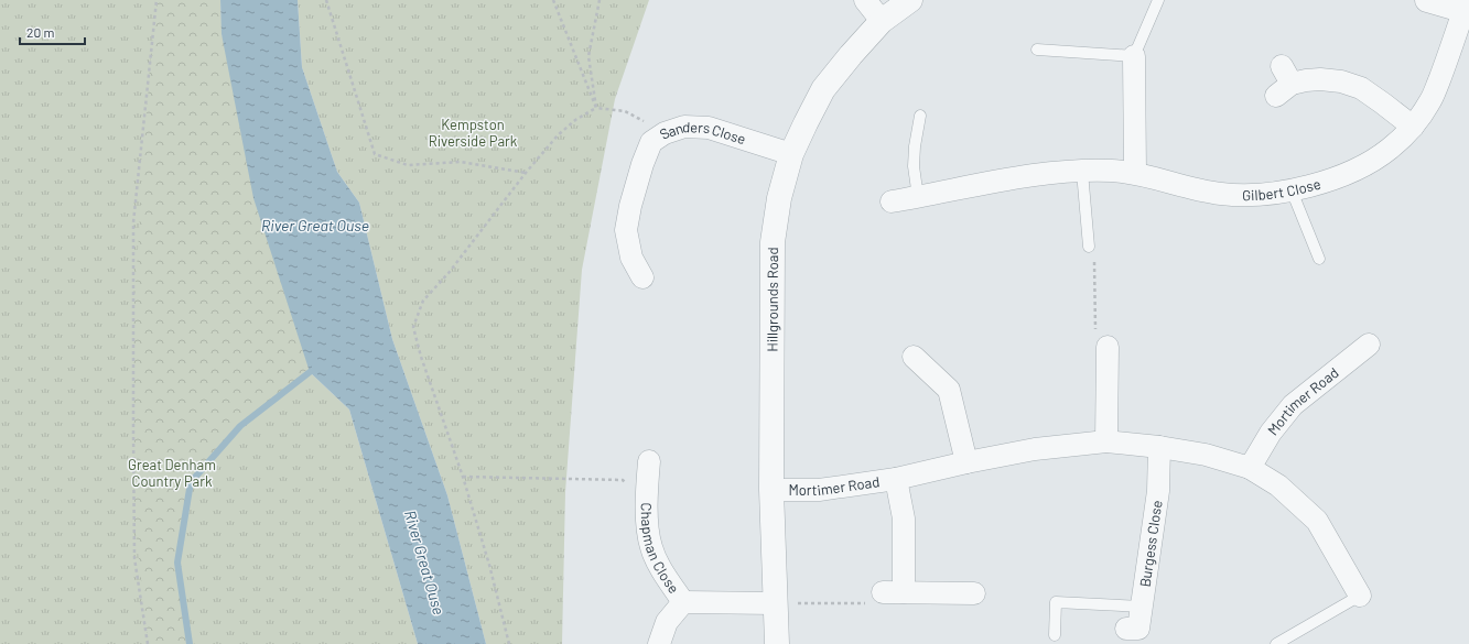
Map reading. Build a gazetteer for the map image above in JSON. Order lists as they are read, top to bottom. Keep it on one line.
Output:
{"streets":{"street":["Sanders Close","Gilbert Close","Hillgrounds Road","Mortimer Road","Burgess Close","Chapman Close"]},"crossings":[["Sanders Close","Hillgrounds Road"],["Hillgrounds Road","Mortimer Road"],["Hillgrounds Road","Chapman Close"],["Mortimer Road","Burgess Close"]],"water":["River Great Ouse"],"parks":["Kempston Riverside Park","Great Denham Country Park"],"scale_bar":"20 m"}
